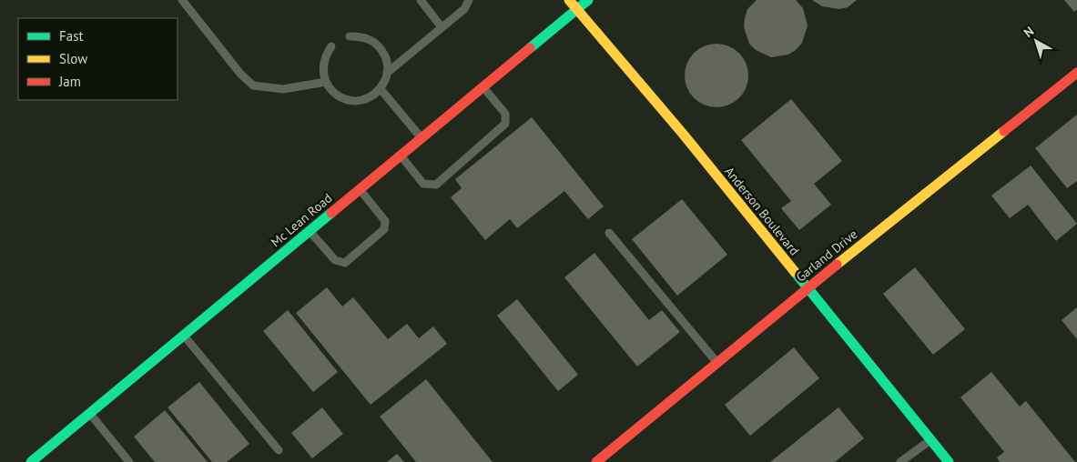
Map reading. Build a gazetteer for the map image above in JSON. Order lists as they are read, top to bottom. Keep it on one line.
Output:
{"streets":{"street":["Anderson Boulevard","Mc Lean Road","Garland Drive"]},"crossings":[["Anderson Boulevard","Mc Lean Road"],["Anderson Boulevard","Garland Drive"]],"legend":["Fast","Slow","Jam"],"north":"top left"}
